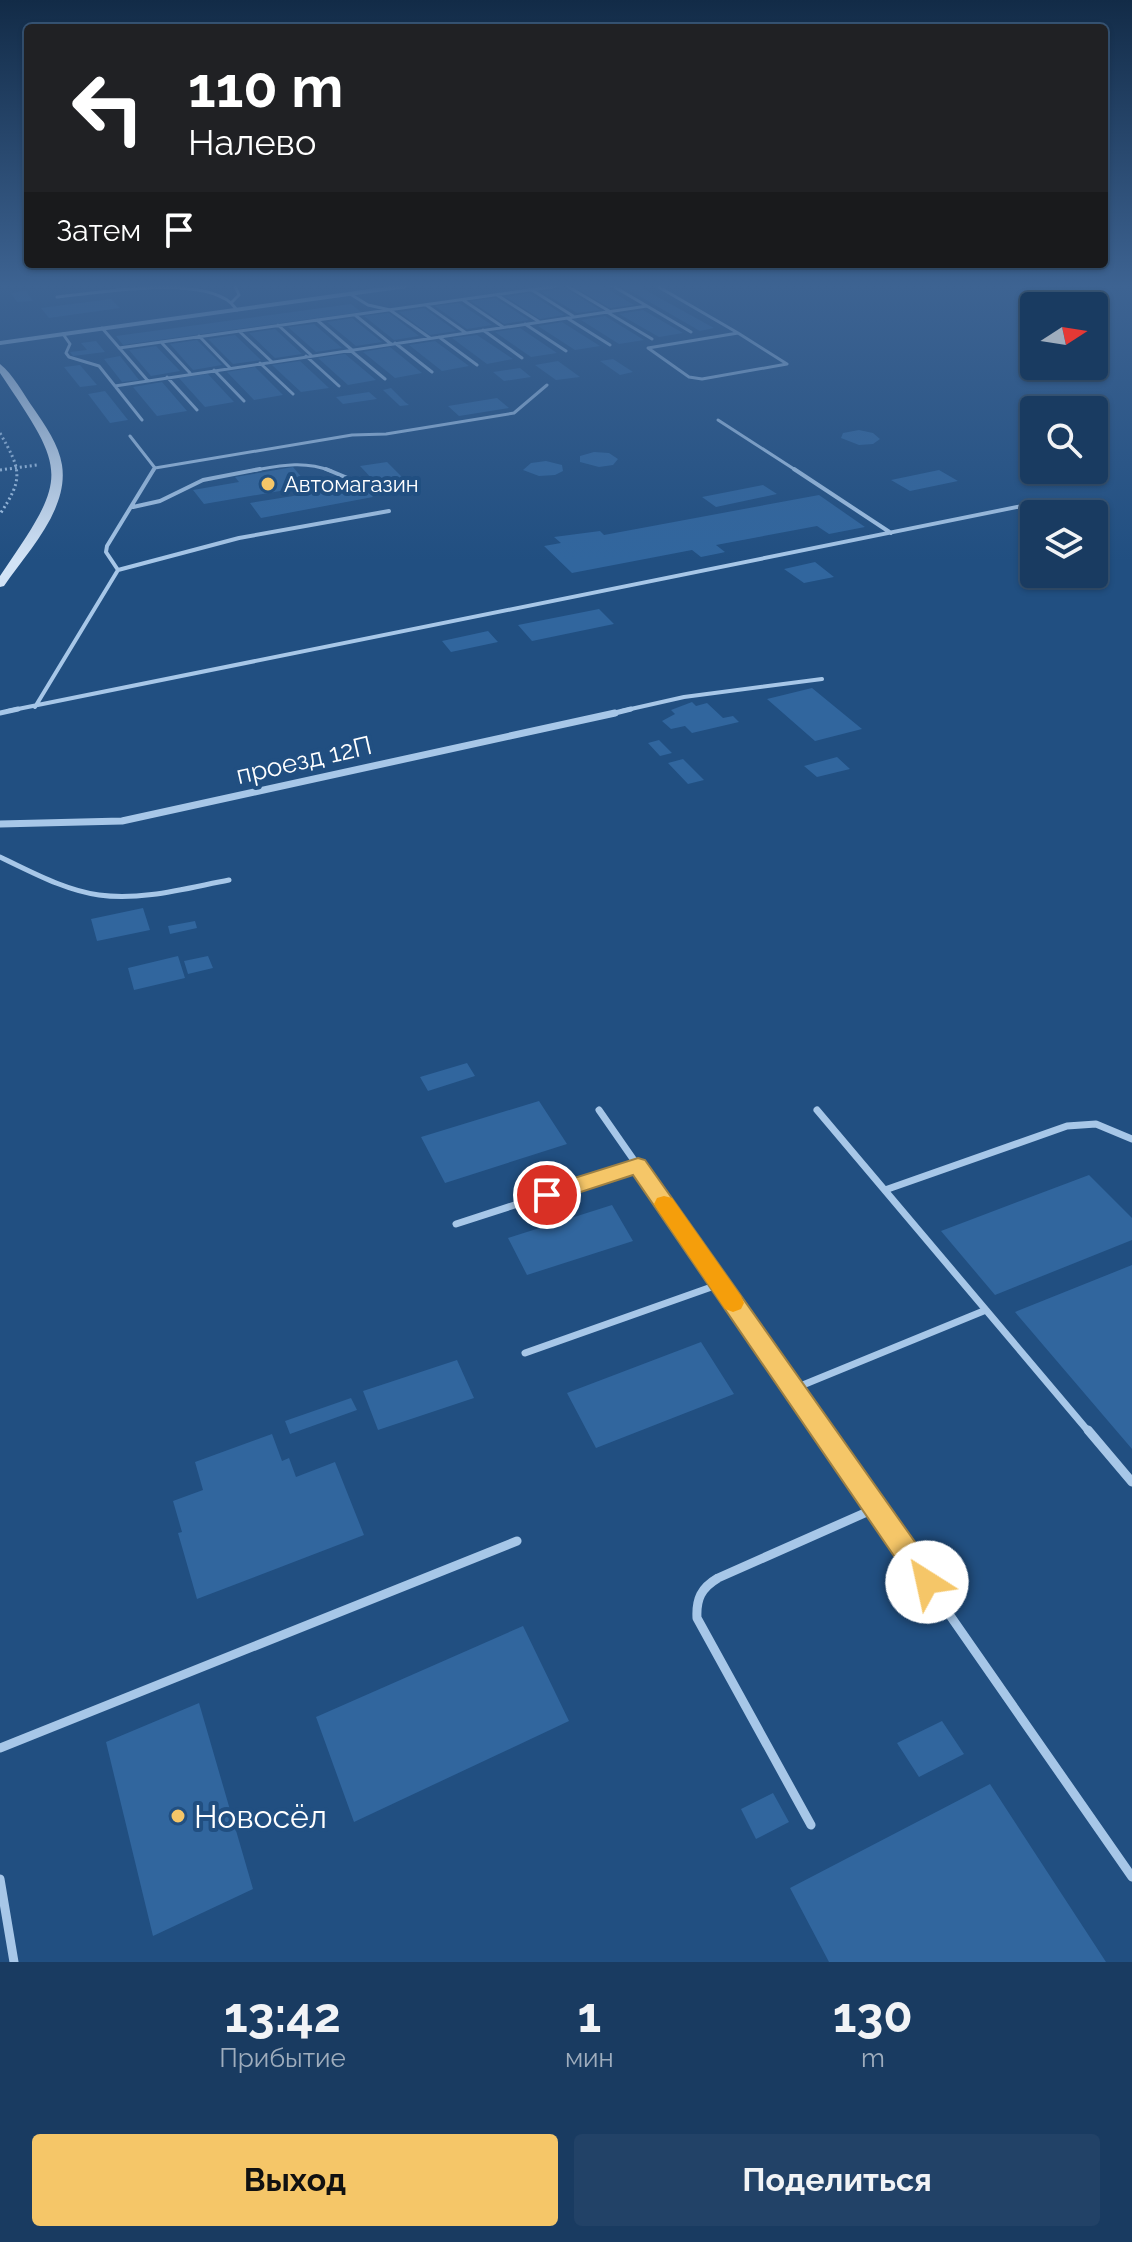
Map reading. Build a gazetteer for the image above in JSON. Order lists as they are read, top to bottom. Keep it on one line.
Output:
{"streets":{"street":["проезд 12П"]},"places":["Автомагазин","Новосёл"],"north":"right","page":{"turn":["110 m","Налево"],"then":"Затем","eta":["13:42","Прибытие","1","мин","130","m"],"buttons":["Выход","Поделиться"]}}
